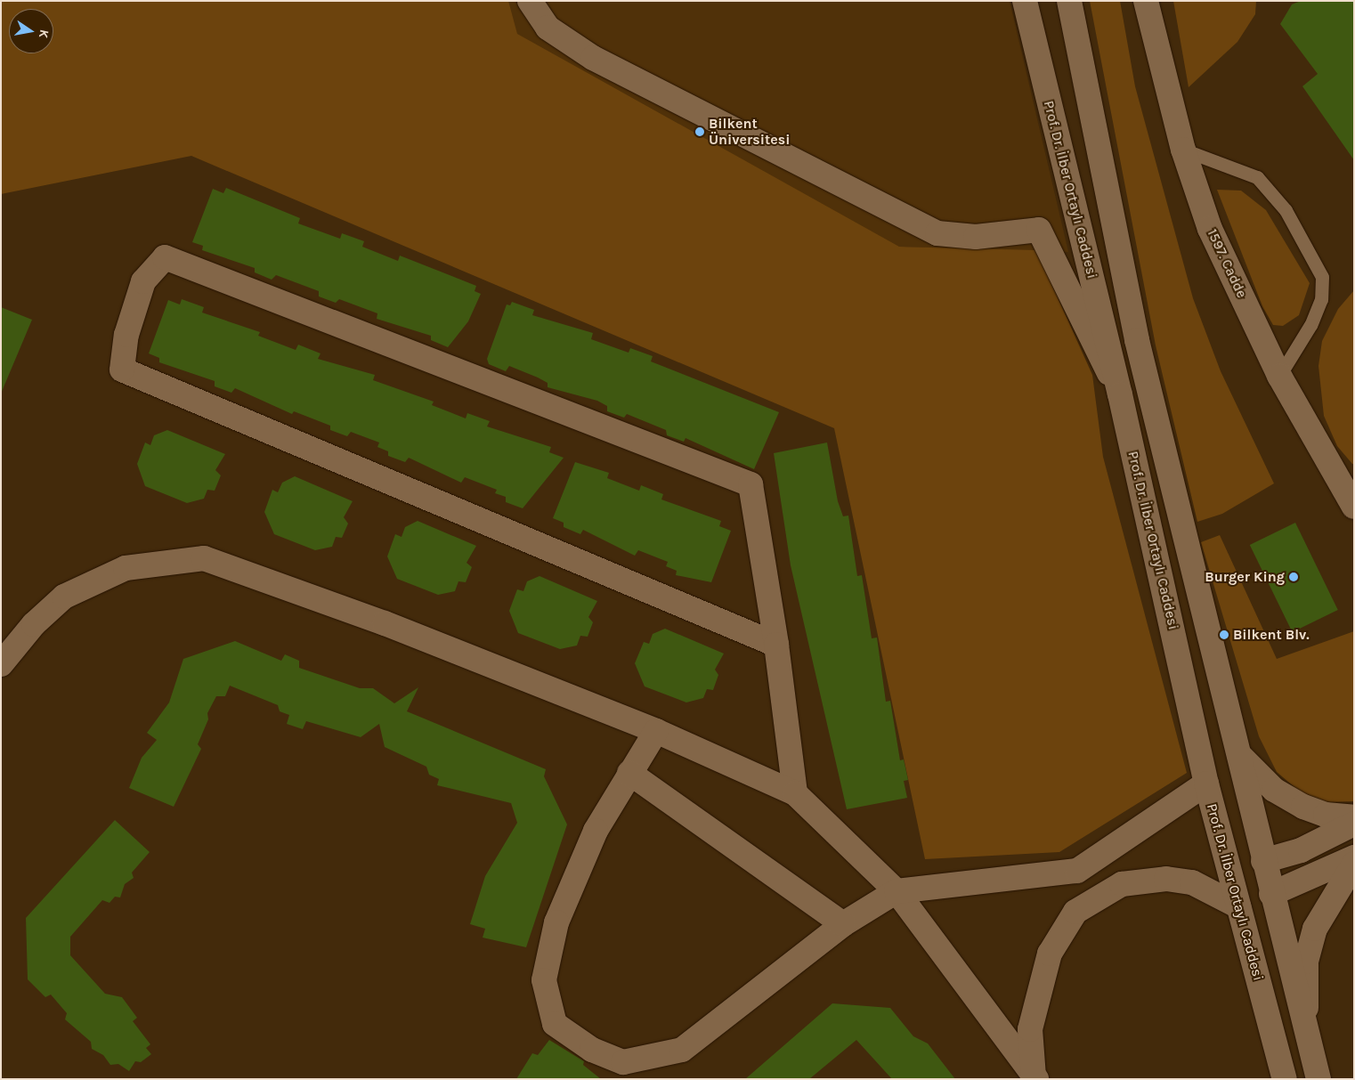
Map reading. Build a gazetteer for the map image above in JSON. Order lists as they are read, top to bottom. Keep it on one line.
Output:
{"streets":{"street":["Prof. Dr. İlber Ortaylı Caddesi","1597. Cadde"]},"places":["Bilkent Üniversitesi","Burger King","Bilkent Blv."],"north":"right"}
